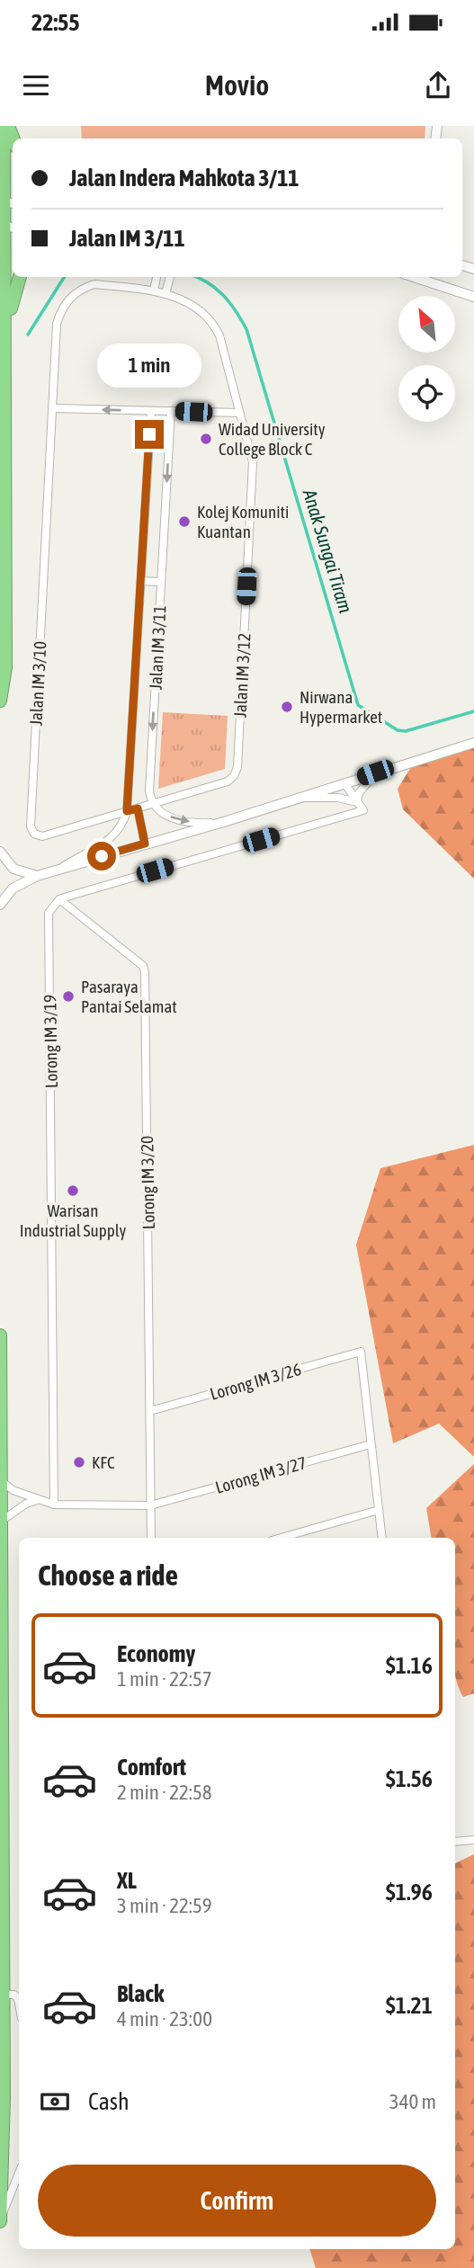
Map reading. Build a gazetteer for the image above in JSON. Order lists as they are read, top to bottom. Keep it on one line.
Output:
{"streets":{"street":["Jalan IM 3/11","Jalan IM 3/12","Jalan IM 3/10","Lorong IM 3/19","Lorong IM 3/20","Lorong IM 3/26","Lorong IM 3/27"]},"crossings":[["Jalan IM 3/11","Jalan IM 3/12"],["Jalan IM 3/11","Jalan IM 3/10"],["Jalan IM 3/12","Jalan IM 3/10"],["Lorong IM 3/19","Lorong IM 3/20"],["Lorong IM 3/19","Lorong IM 3/27"],["Lorong IM 3/20","Lorong IM 3/26"],["Lorong IM 3/20","Lorong IM 3/27"],["Lorong IM 3/26","Lorong IM 3/27"]],"water":["Anak Sungai Tiram"],"places":["Widad University College Block C","Kolej Komuniti Kuantan","Nirwana Hypermarket","Pasaraya Pantai Selamat","Warisan Industrial Supply","KFC"],"north":"top left","page":{"status":"22:55","header":"Movio","banner":["Jalan Indera Mahkota 3/11","Jalan IM 3/11"],"bubble":"1 min","heading":"Choose a ride","list":[{"name":"Economy","note":"1 min · 22:57","value":"$1.16"},{"name":"Comfort","note":"2 min · 22:58","value":"$1.56"},{"name":"XL","note":"3 min · 22:59","value":"$1.96"},{"name":"Black","note":"4 min · 23:00","value":"$1.21"}],"pay":["Cash","340 m"],"buttons":"Confirm"}}
